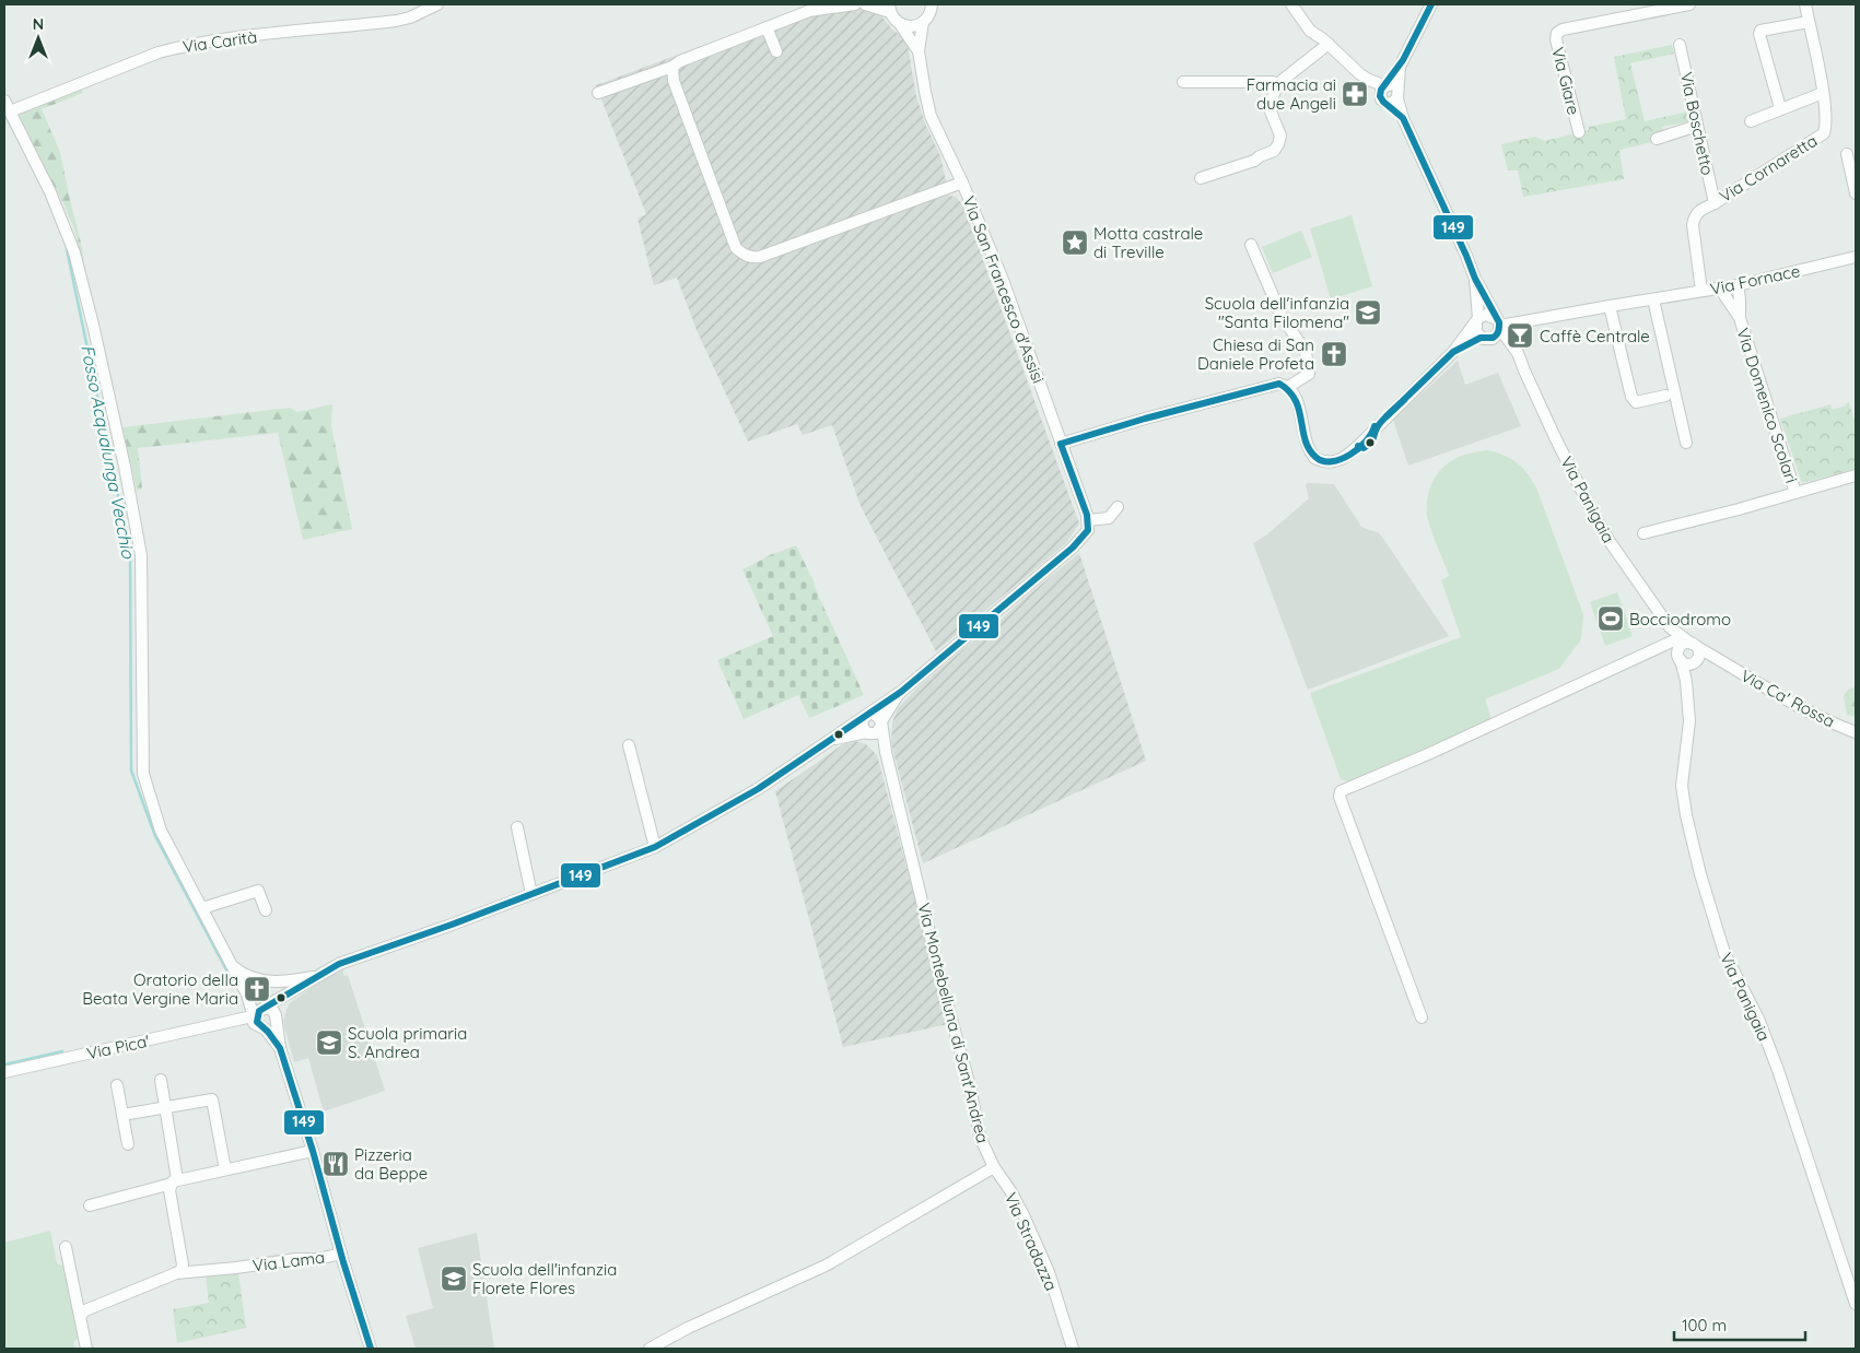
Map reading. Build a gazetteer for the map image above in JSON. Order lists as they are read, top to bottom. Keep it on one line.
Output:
{"streets":{"street":["Via Carità","Via Giare","Via Boschetto","Via Cornaretta","Via Fornace","Via San Francesco d'Assisi","Via Domenico Scolari","Via Panigaia","Via Ca' Rossa","Via Montebelluna di Sant'Andrea","Via Pica'","Via Stradazza","Via Lama"]},"crossings":[["Via Boschetto","Via Cornaretta"],["Via Cornaretta","Via Fornace"],["Via Fornace","Via Domenico Scolari"],["Via Panigaia","Via Ca' Rossa"],["Via Montebelluna di Sant'Andrea","Via Stradazza"],["Via Pica'","Via Lama"]],"water":["Fosso Acqualunga Vecchio"],"places":{"pharmacy":["Farmacia ai due Angeli"],"place":["Motta castrale di Treville"],"school or university":["Scuola dell'infanzia \"Santa Filomena\"","Scuola primaria S. Andrea","Scuola dell'infanzia Florete Flores"],"bar":["Caffè Centrale"],"church":["Chiesa di San Daniele Profeta","Oratorio della Beata Vergine Maria"],"sports":["Bocciodromo"],"restaurant":["Pizzeria da Beppe"]},"lines":["transit line 149"],"scale_bar":"100 m","north":"top"}
